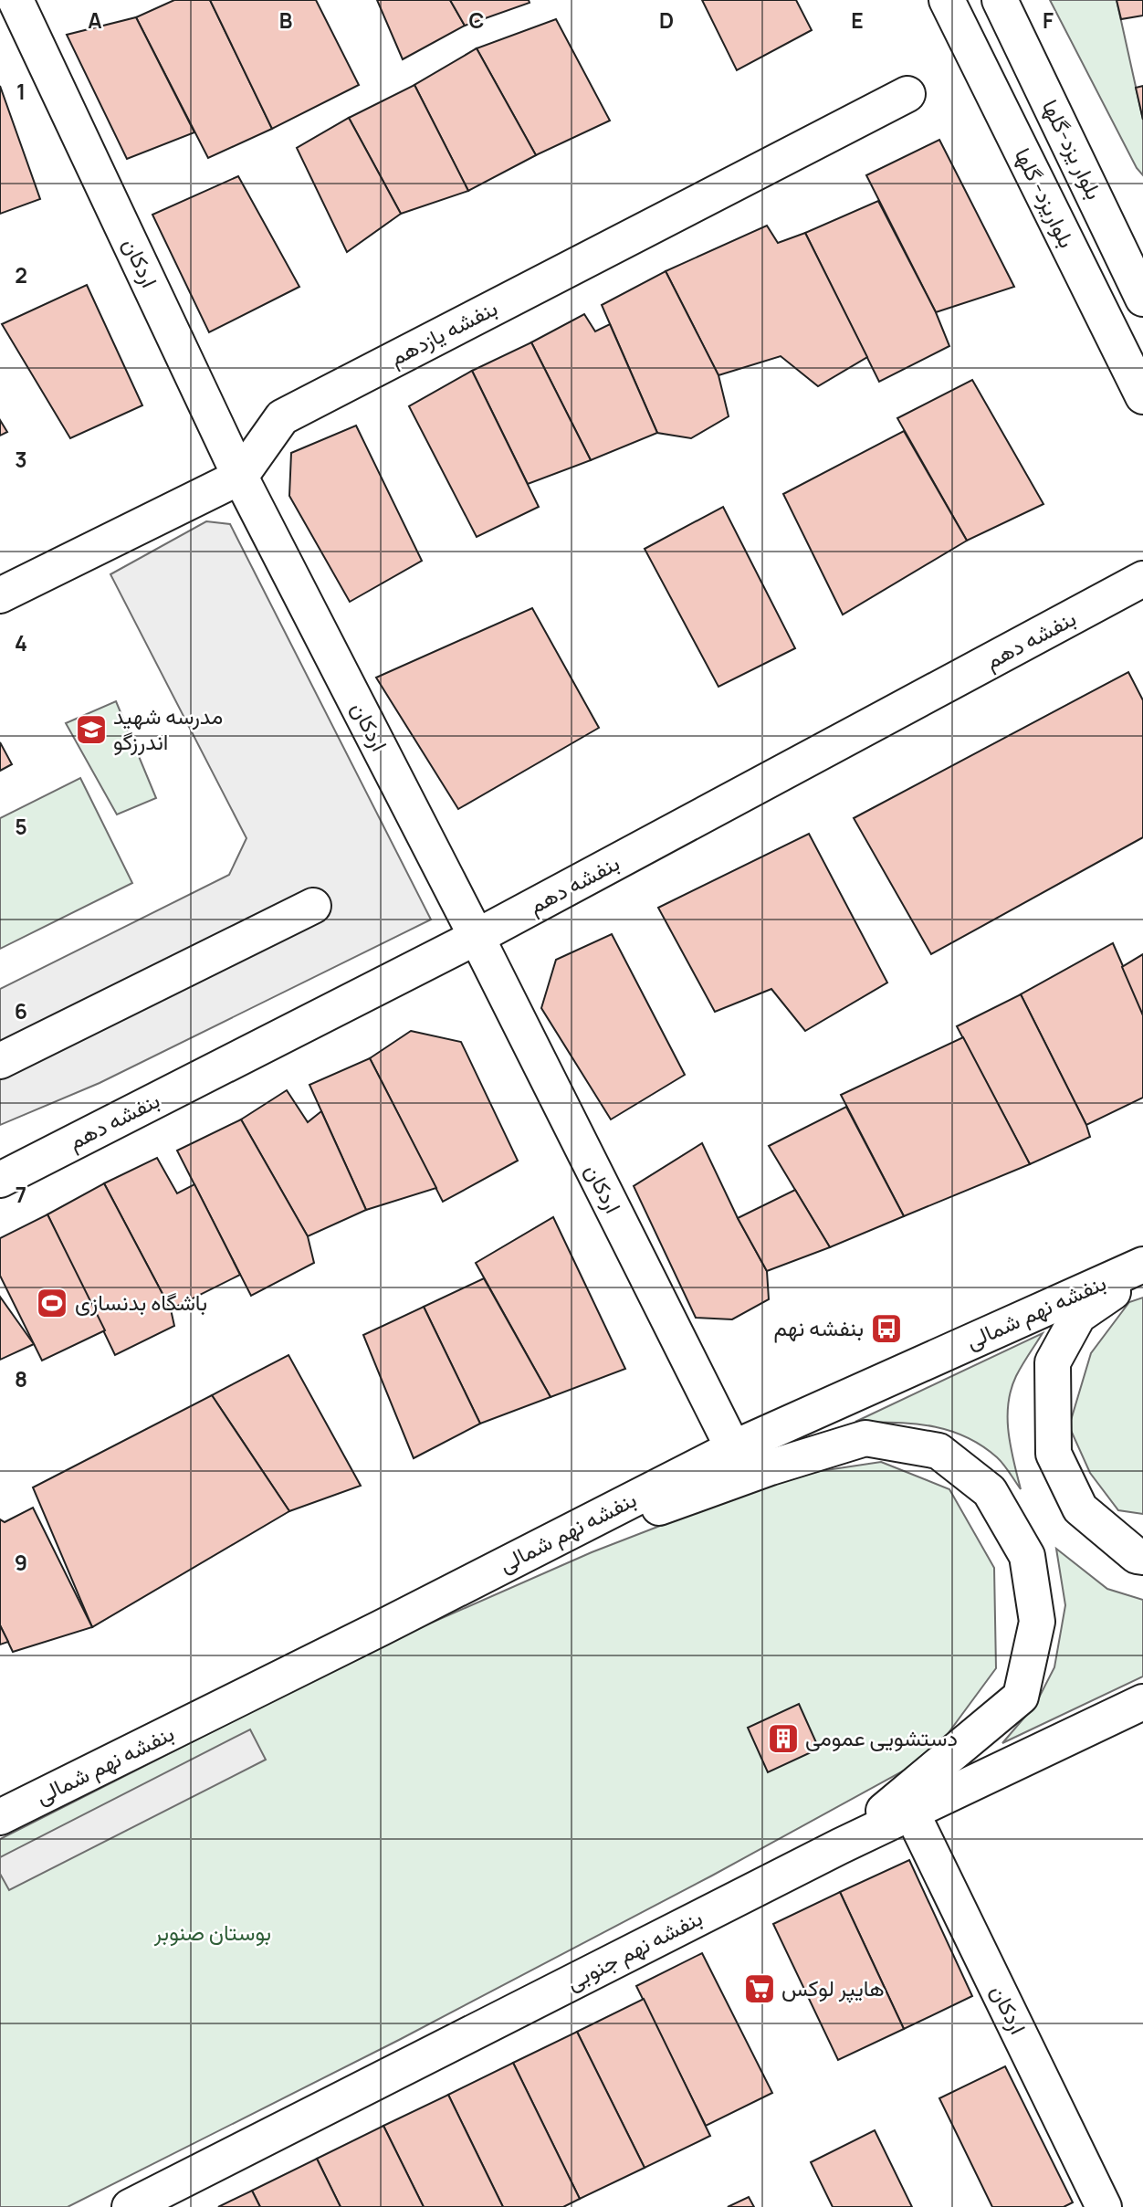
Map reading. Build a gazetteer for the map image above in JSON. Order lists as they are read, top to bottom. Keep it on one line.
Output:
{"streets":{"main road":["بلوار یزد-گلها","بلواریزد- گلها","اردکان","بنفشه یازدهم","بنفشه دهم","بنفشه نهم شمالی","بنفشه نهم جنوبی"]},"crossings":[["اردکان","بنفشه یازدهم"],["اردکان","بنفشه دهم"],["اردکان","بنفشه نهم شمالی"],["اردکان","بنفشه نهم جنوبی"]],"parks":["بوستان صنوبر"],"places":{"school or university":["مدرسه شهید اندرزگو"],"sports":["باشگاه بدنسازی"],"bus stop":["بنفشه نهم"],"building":["دستشویی عمومی"],"supermarket":["هایپر لوکس"]},"grid":{"columns":["A","B","C","D","E","F"],"rows":["1","2","3","4","5","6","7","8","9"]}}
